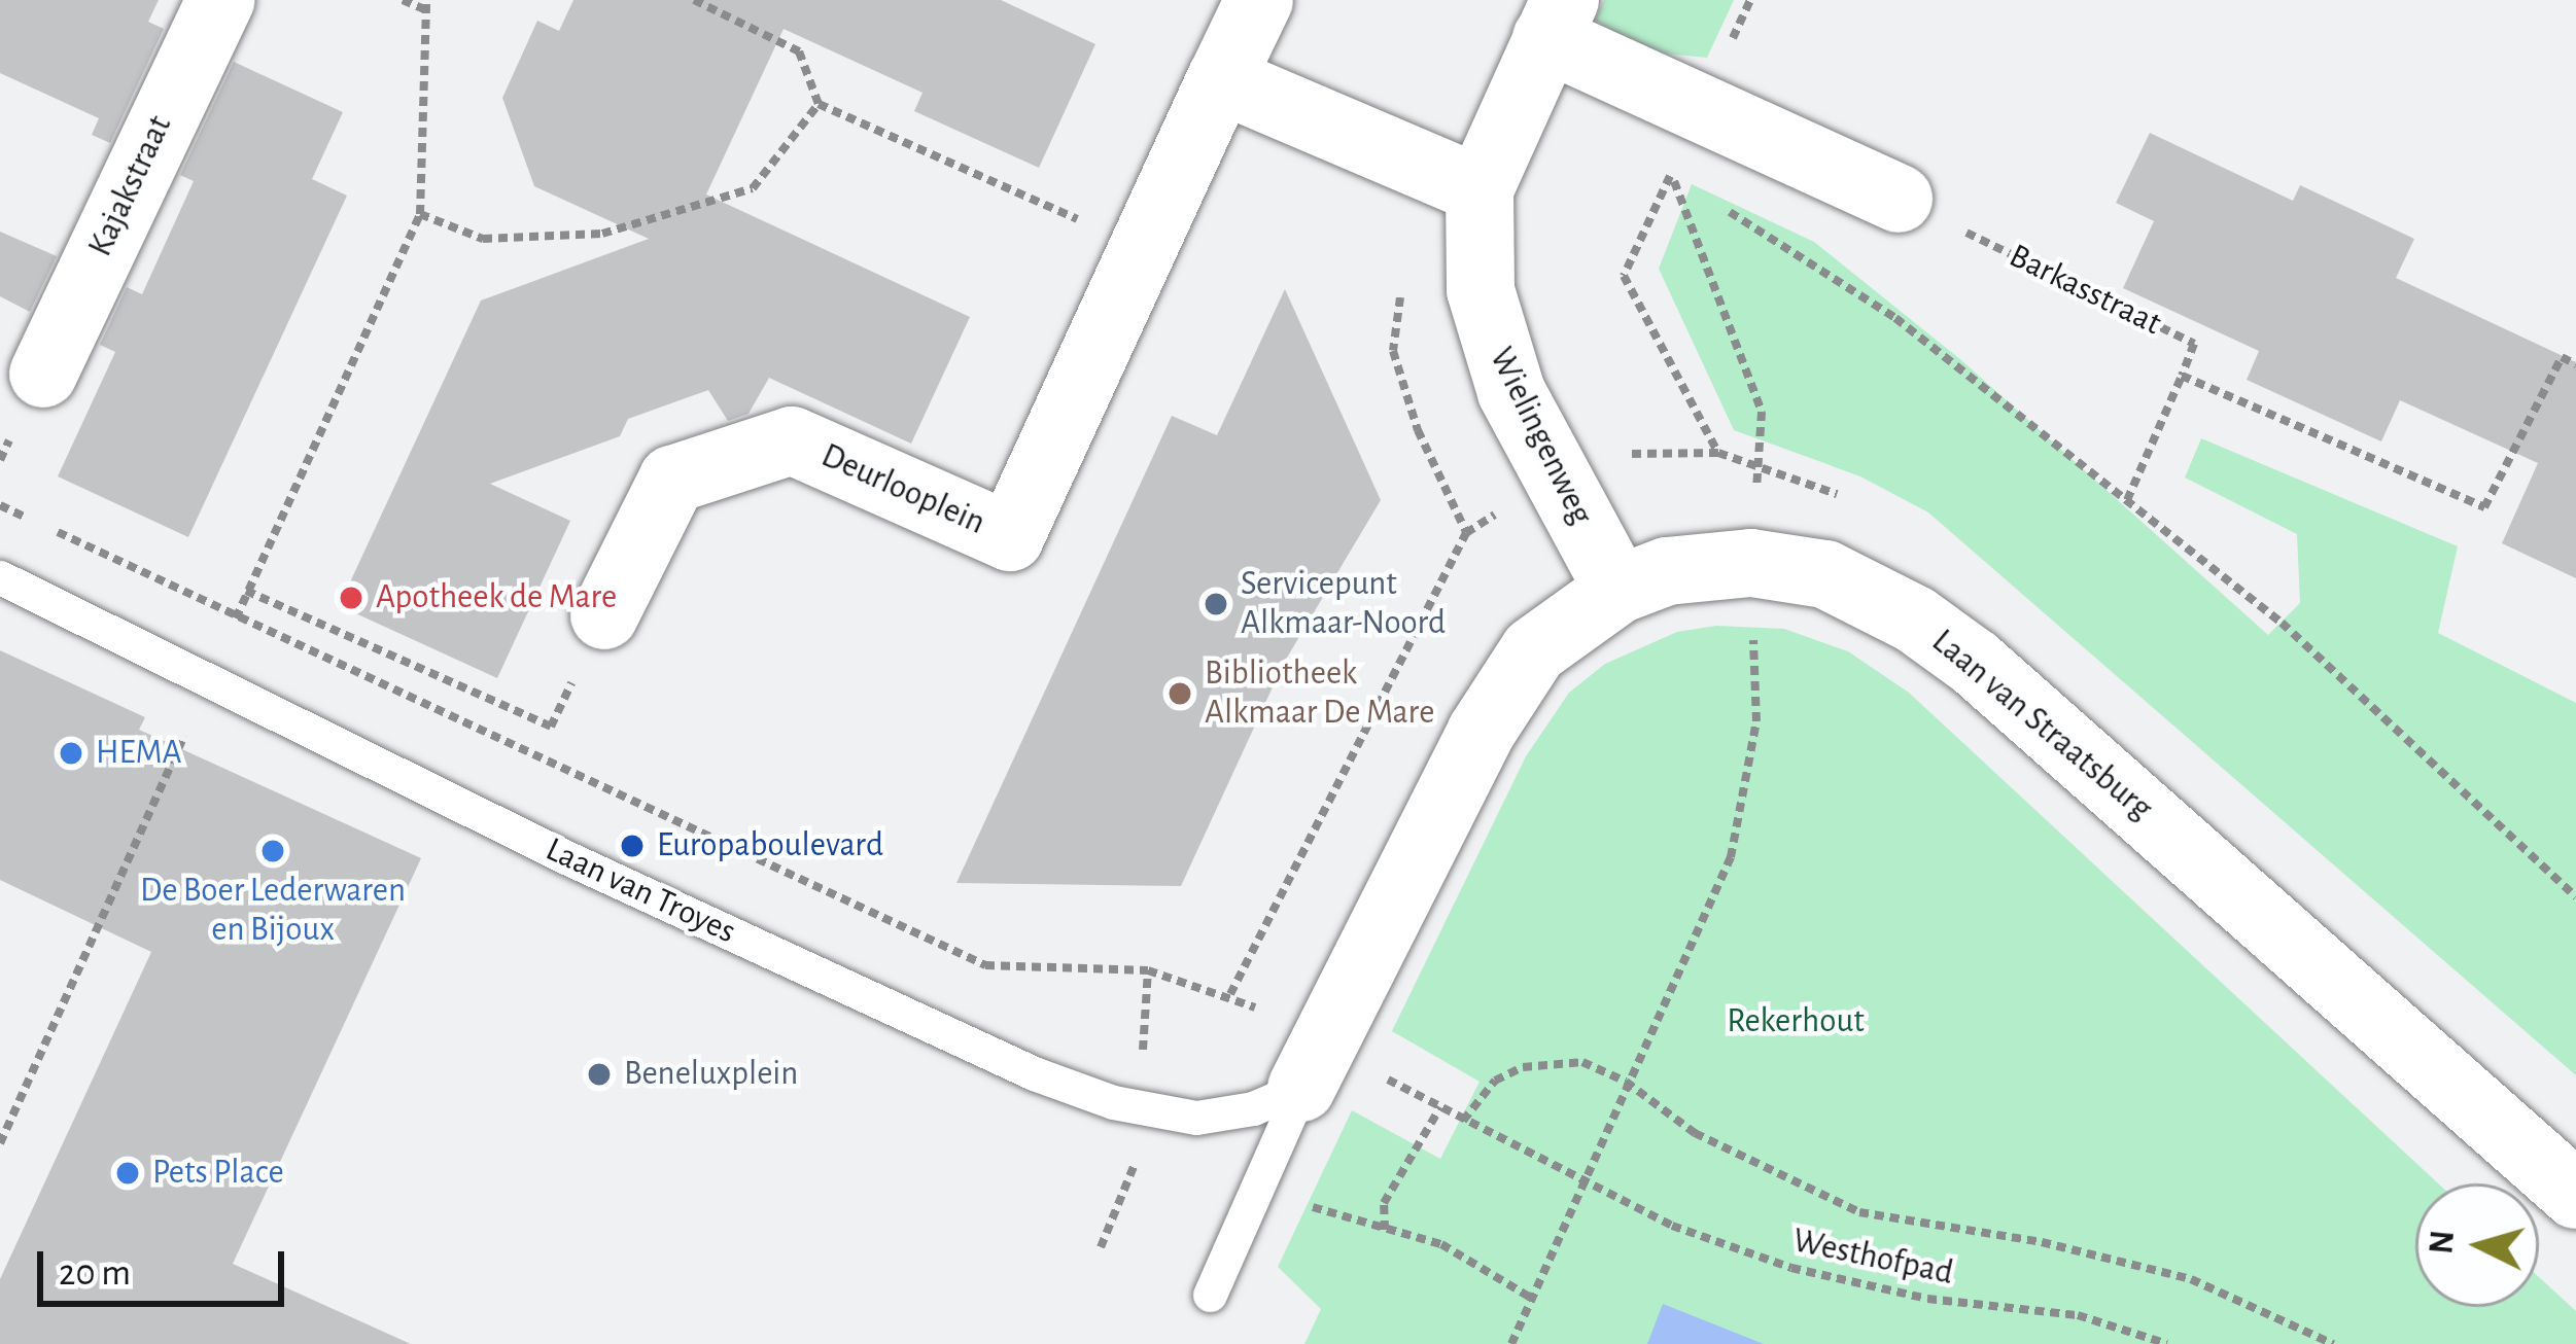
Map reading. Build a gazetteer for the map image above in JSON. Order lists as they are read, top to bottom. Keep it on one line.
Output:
{"streets":{"street":["Kajakstraat","Wielingenweg","Deurlooplein","Laan van Straatsburg"],"lane":["Laan van Troyes"],"path":["Barkasstraat","Westhofpad"]},"crossings":[["Wielingenweg","Laan van Straatsburg"],["Laan van Straatsburg","Laan van Troyes"],["Laan van Straatsburg","Westhofpad"],["Laan van Troyes","Westhofpad"]],"parks":["Rekerhout"],"places":["Apotheek de Mare","Servicepunt Alkmaar-Noord","Bibliotheek Alkmaar De Mare","HEMA","Europaboulevard","De Boer Lederwaren en Bijoux","Beneluxplein","Pets Place"],"scale_bar":"20 m","north":"left"}
